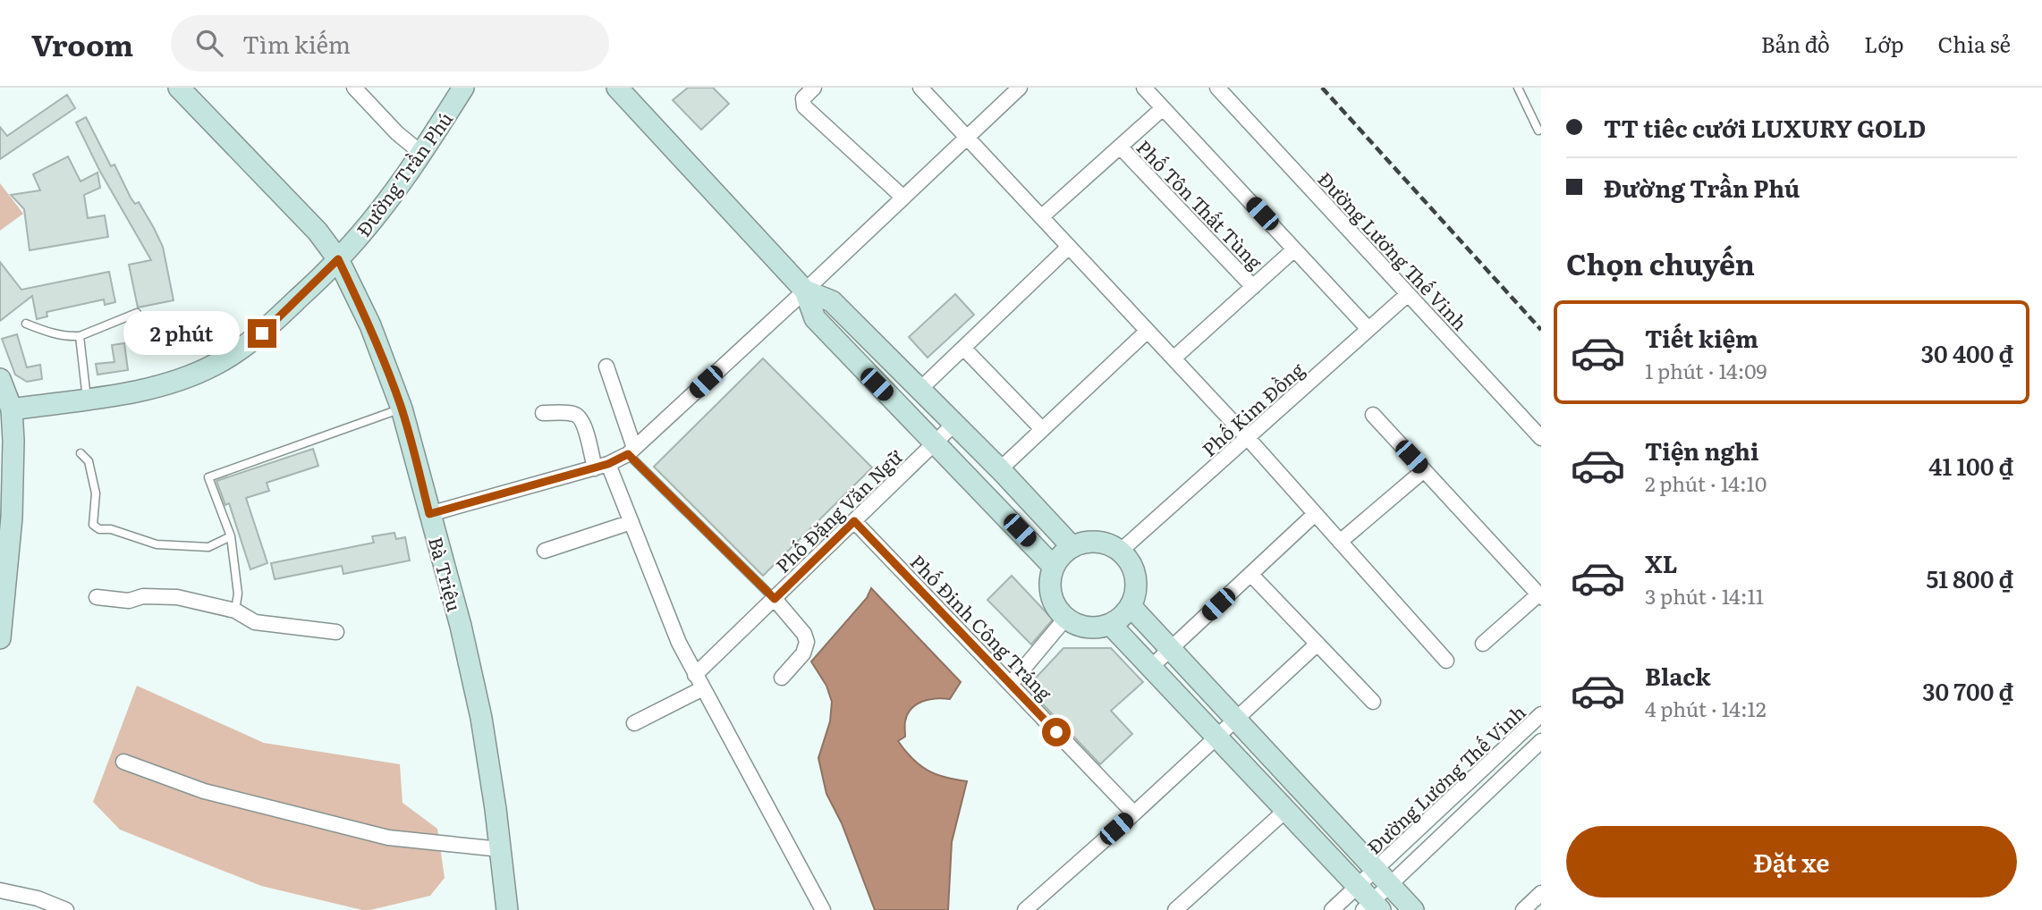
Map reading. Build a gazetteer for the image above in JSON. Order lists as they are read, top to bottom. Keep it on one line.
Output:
{"streets":{"street":["Đường Trần Phú","Phố Tôn Thất Tùng","Đường Lương Thế Vinh","Phố Kim Đồng","Phố Đặng Văn Ngữ","Bà Triệu","Phố Đinh Công Tráng"]},"crossings":[["Đường Trần Phú","Bà Triệu"],["Đường Lương Thế Vinh","Phố Kim Đồng"],["Phố Đặng Văn Ngữ","Phố Đinh Công Tráng"]],"page":{"header":"Vroom","search":"Tìm kiếm","nav":["Bản đồ","Lớp","Chia sẻ"],"banner":["TT tiêc cưới LUXURY GOLD","Đường Trần Phú"],"heading":"Chọn chuyến","list":[{"name":"Tiết kiệm","note":"1 phút · 14:09","value":"30 400 ₫"},{"name":"Tiện nghi","note":"2 phút · 14:10","value":"41 100 ₫"},{"name":"XL","note":"3 phút · 14:11","value":"51 800 ₫"},{"name":"Black","note":"4 phút · 14:12","value":"30 700 ₫"}],"bubble":"2 phút","buttons":"Đặt xe"}}
